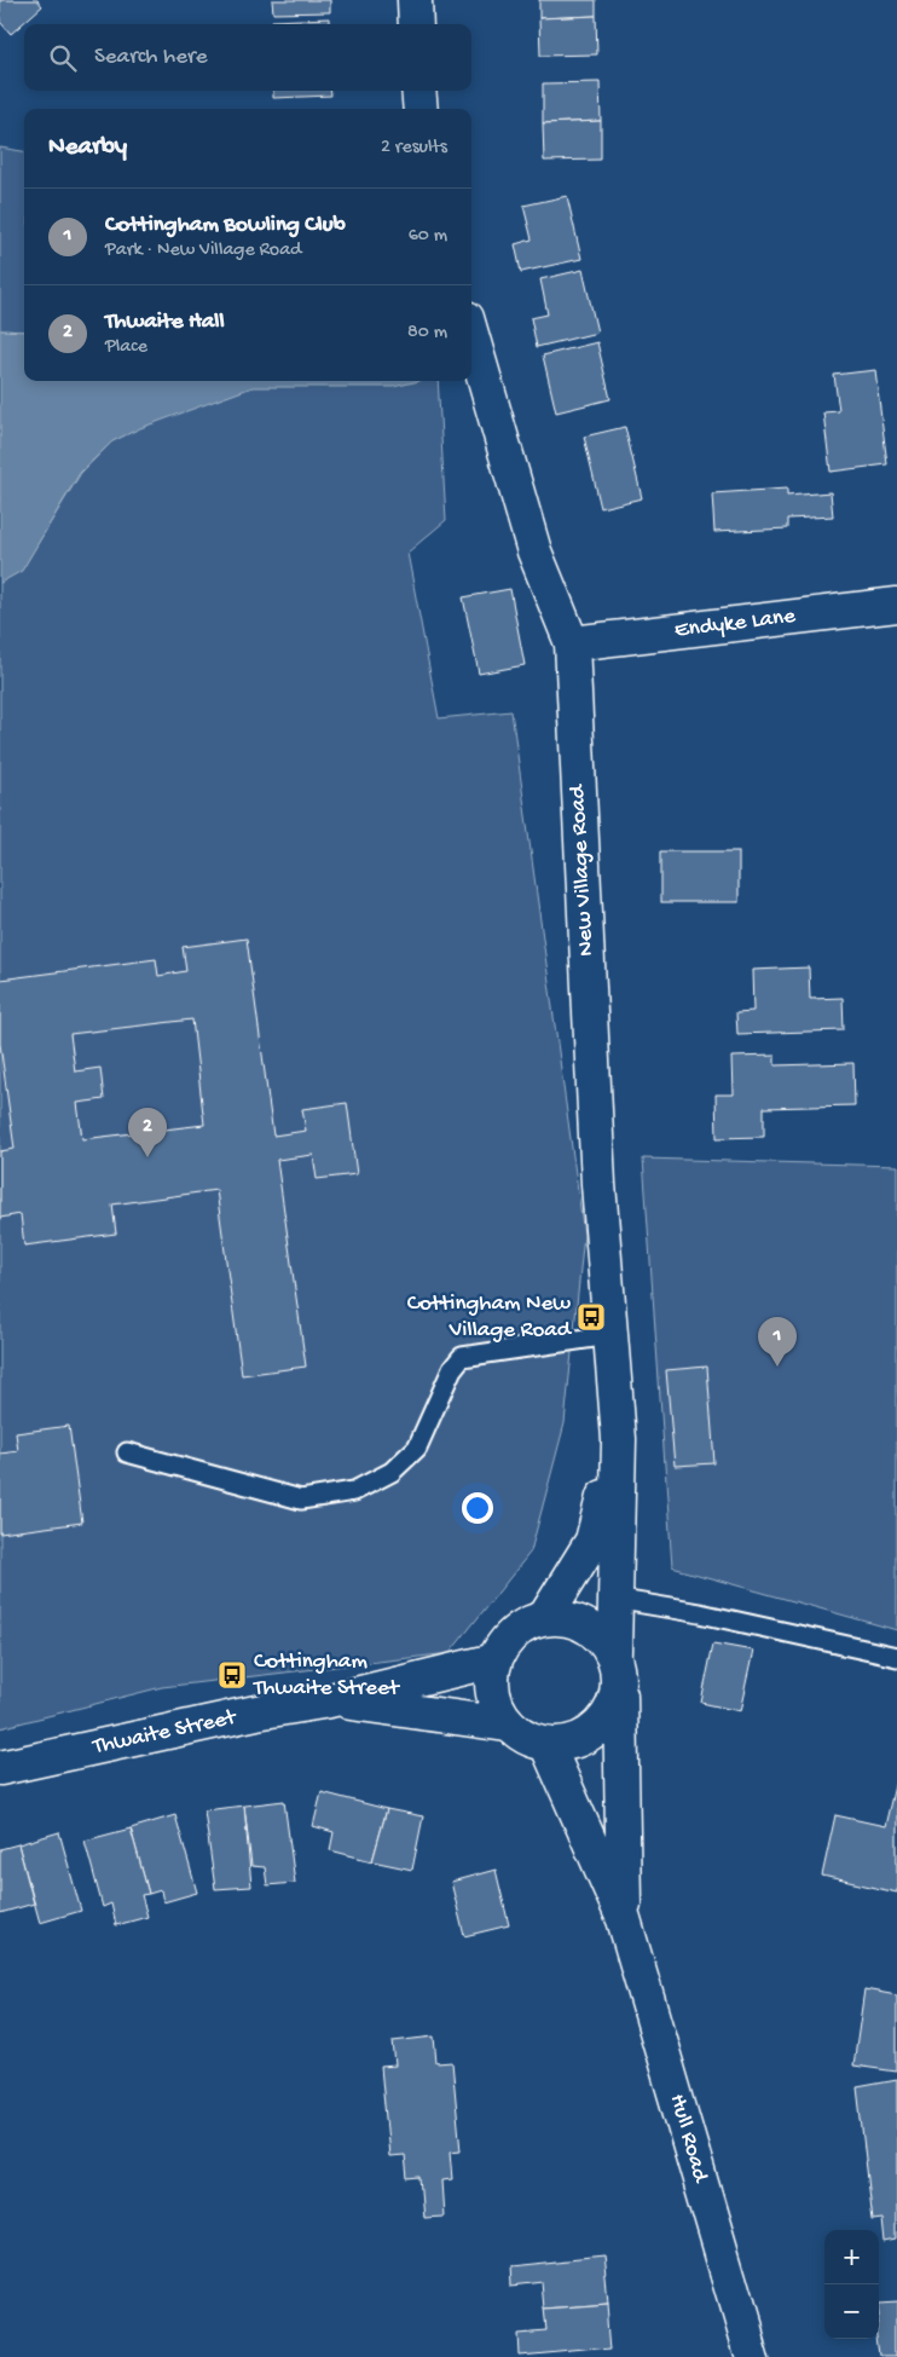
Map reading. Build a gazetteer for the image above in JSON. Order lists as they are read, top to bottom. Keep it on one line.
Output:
{"streets":{"main road":["Endyke Lane","New Village Road","Thwaite Street","Hull Road"]},"crossings":[["Endyke Lane","New Village Road"],["Thwaite Street","Hull Road"]],"places":{"bus stop":["Cottingham New Village Road","Cottingham Thwaite Street"]},"page":{"search":"Search here","heading":["Nearby","2 results"],"list":[{"mark":"1","name":"Cottingham Bowling Club","note":"Park · New Village Road","value":"60 m"},{"mark":"2","name":"Thwaite Hall","note":"Place","value":"80 m"}],"pins":["2","1"],"map_buttons":["+","−"]}}
